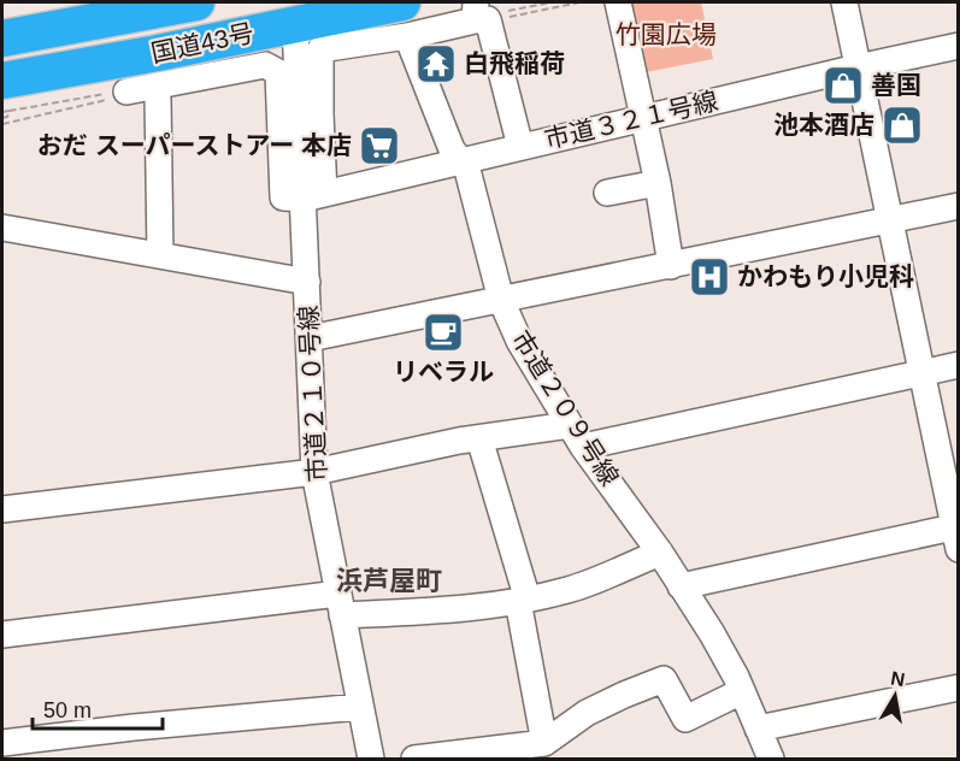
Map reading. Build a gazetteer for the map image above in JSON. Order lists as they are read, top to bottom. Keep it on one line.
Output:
{"streets":{"highway":["国道43号"],"street":["市道３２１号線","市道２１０号線","市道２０９号線"]},"crossings":[["国道43号","市道２１０号線"],["国道43号","市道２０９号線"],["市道３２１号線","市道２１０号線"],["市道３２１号線","市道２０９号線"]],"districts":["浜芦屋町"],"parks":["竹園広場"],"places":{"temple":["白飛稲荷"],"shop":["善国","池本酒店"],"supermarket":["おだ スーパーストアー 本店"],"hospital":["かわもり小児科"],"cafe":["リベラル"]},"scale_bar":"50 m","north":"top"}
